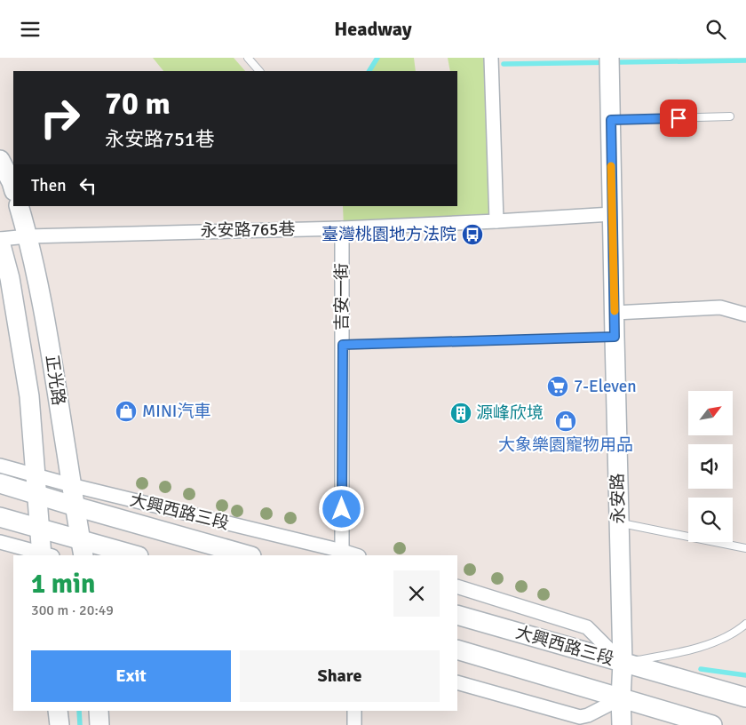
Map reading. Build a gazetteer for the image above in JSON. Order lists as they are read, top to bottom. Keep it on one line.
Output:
{"streets":{"street":["永安路765巷","吉安一街","正光路","永安路","大興西路三段"]},"crossings":[["永安路765巷","吉安一街"],["永安路765巷","正光路"],["永安路765巷","永安路"],["吉安一街","大興西路三段"],["正光路","大興西路三段"],["永安路","大興西路三段"]],"places":{"bus stop":["臺灣桃園地方法院"],"supermarket":["7-Eleven"],"shop":["MINI汽車","大象樂園寵物用品"],"building":["源峰欣境"]},"north":"top right","page":{"header":"Headway","turn":["70 m","永安路751巷"],"then":"Then","heading":["1 min","300 m · 20:49"],"buttons":["Exit","Share"]}}
